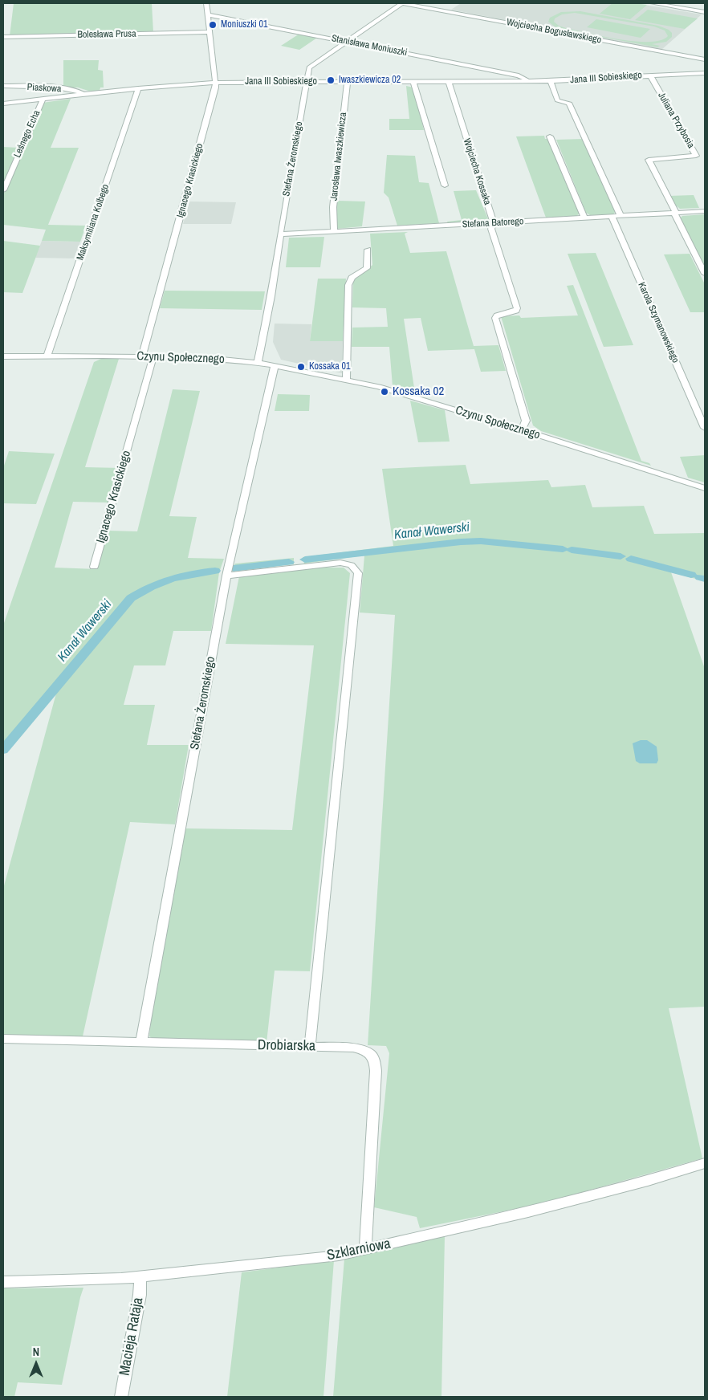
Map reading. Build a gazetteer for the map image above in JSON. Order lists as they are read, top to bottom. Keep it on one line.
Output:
{"streets":{"street":["Wojciecha Bogusławskiego","Bolesława Prusa","Stanisława Moniuszki","Jana III Sobieskiego","Piaskowa","Juliana Przybosia","Leśnego Echa","Jarosława Iwaszkiewicza","Stefana Żeromskiego","Wojciecha Kossaka","Ignacego Krasickiego","Maksymiliana Kolbego","Stefana Batorego","Karola Szymanowskiego","Czynu Społecznego","Drobiarska","Szklarniowa","Macieja Rataja"]},"crossings":[["Wojciecha Bogusławskiego","Stefana Żeromskiego"],["Bolesława Prusa","Ignacego Krasickiego"],["Stanisława Moniuszki","Jana III Sobieskiego"],["Stanisława Moniuszki","Stefana Żeromskiego"],["Stanisława Moniuszki","Ignacego Krasickiego"],["Jana III Sobieskiego","Piaskowa"],["Jana III Sobieskiego","Juliana Przybosia"],["Jana III Sobieskiego","Leśnego Echa"],["Jana III Sobieskiego","Jarosława Iwaszkiewicza"],["Jana III Sobieskiego","Stefana Żeromskiego"],["Jana III Sobieskiego","Wojciecha Kossaka"],["Jana III Sobieskiego","Ignacego Krasickiego"],["Jana III Sobieskiego","Maksymiliana Kolbego"],["Juliana Przybosia","Stefana Batorego"],["Jarosława Iwaszkiewicza","Stefana Batorego"],["Stefana Żeromskiego","Stefana Batorego"],["Stefana Żeromskiego","Czynu Społecznego"],["Stefana Żeromskiego","Drobiarska"],["Wojciecha Kossaka","Stefana Batorego"],["Wojciecha Kossaka","Czynu Społecznego"],["Ignacego Krasickiego","Czynu Społecznego"],["Maksymiliana Kolbego","Czynu Społecznego"],["Stefana Batorego","Karola Szymanowskiego"],["Drobiarska","Szklarniowa"],["Szklarniowa","Macieja Rataja"]],"water":["Kanał Wawerski"],"places":["Moniuszki 01","Iwaszkiewicza 02","Kossaka 01","Kossaka 02"],"north":"top"}
